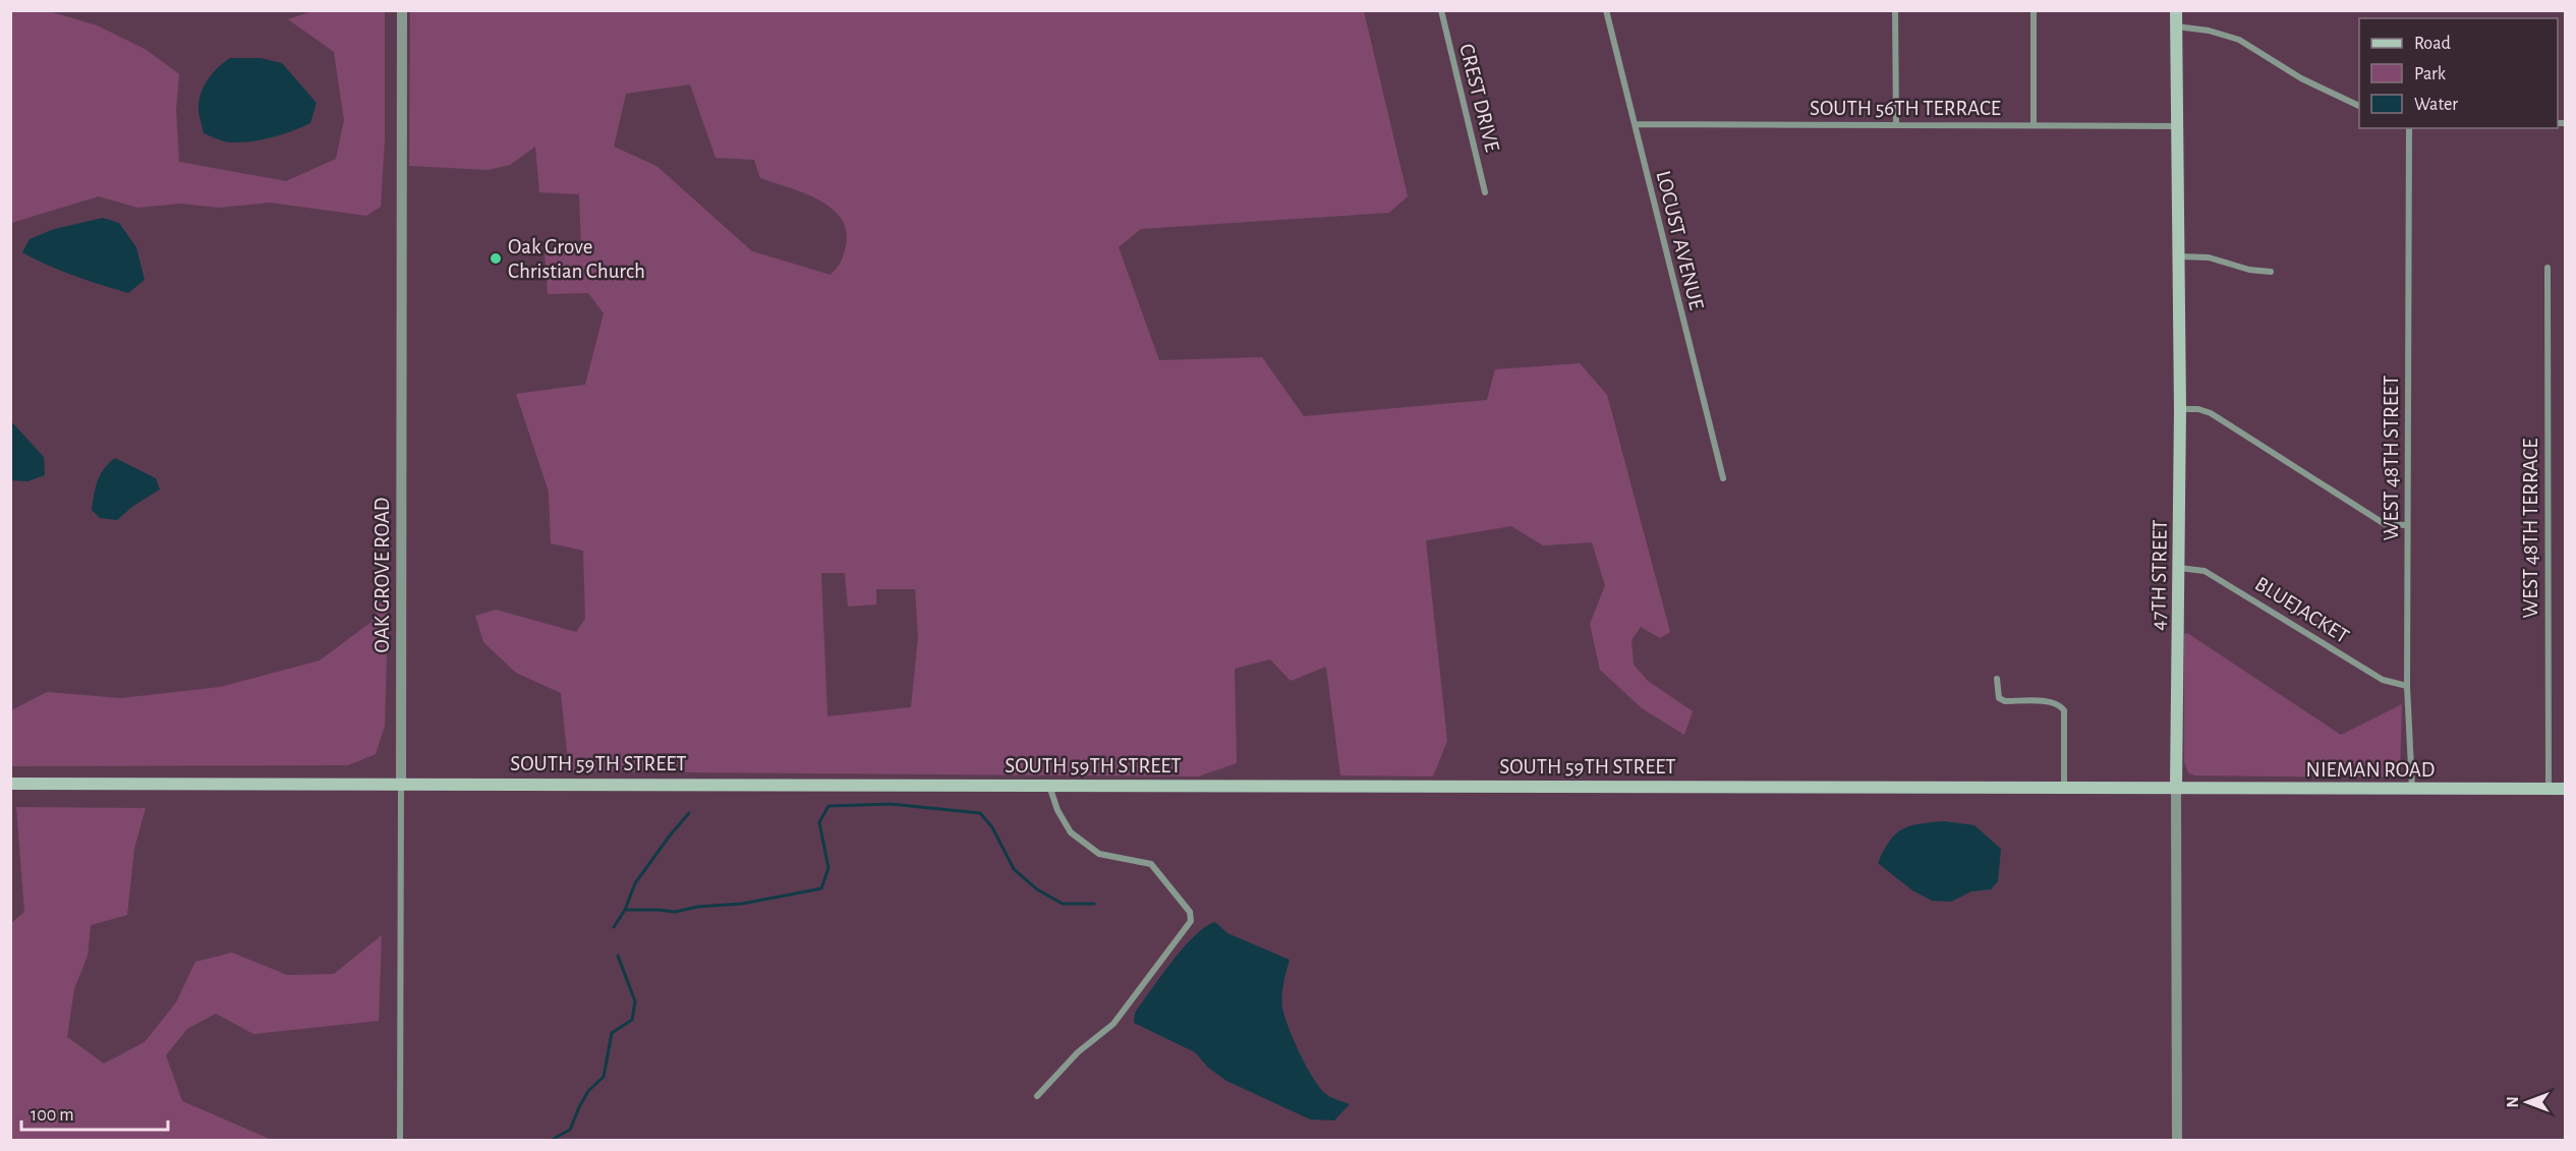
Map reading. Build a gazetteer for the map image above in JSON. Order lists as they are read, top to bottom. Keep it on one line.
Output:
{"streets":{"main road":["47TH STREET","SOUTH 59TH STREET","NIEMAN ROAD"],"street":["CREST DRIVE","SOUTH 56TH TERRACE","LOCUST AVENUE","WEST 48TH STREET","WEST 48TH TERRACE","OAK GROVE ROAD","BLUEJACKET"]},"crossings":[["SOUTH 56TH TERRACE","LOCUST AVENUE"],["SOUTH 56TH TERRACE","47TH STREET"],["WEST 48TH STREET","BLUEJACKET"],["WEST 48TH STREET","NIEMAN ROAD"],["WEST 48TH TERRACE","NIEMAN ROAD"],["OAK GROVE ROAD","SOUTH 59TH STREET"],["47TH STREET","BLUEJACKET"],["47TH STREET","SOUTH 59TH STREET"],["47TH STREET","NIEMAN ROAD"],["SOUTH 59TH STREET","NIEMAN ROAD"]],"places":["Oak Grove Christian Church"],"legend":["Road","Park","Water"],"scale_bar":"100 m","north":"left"}
